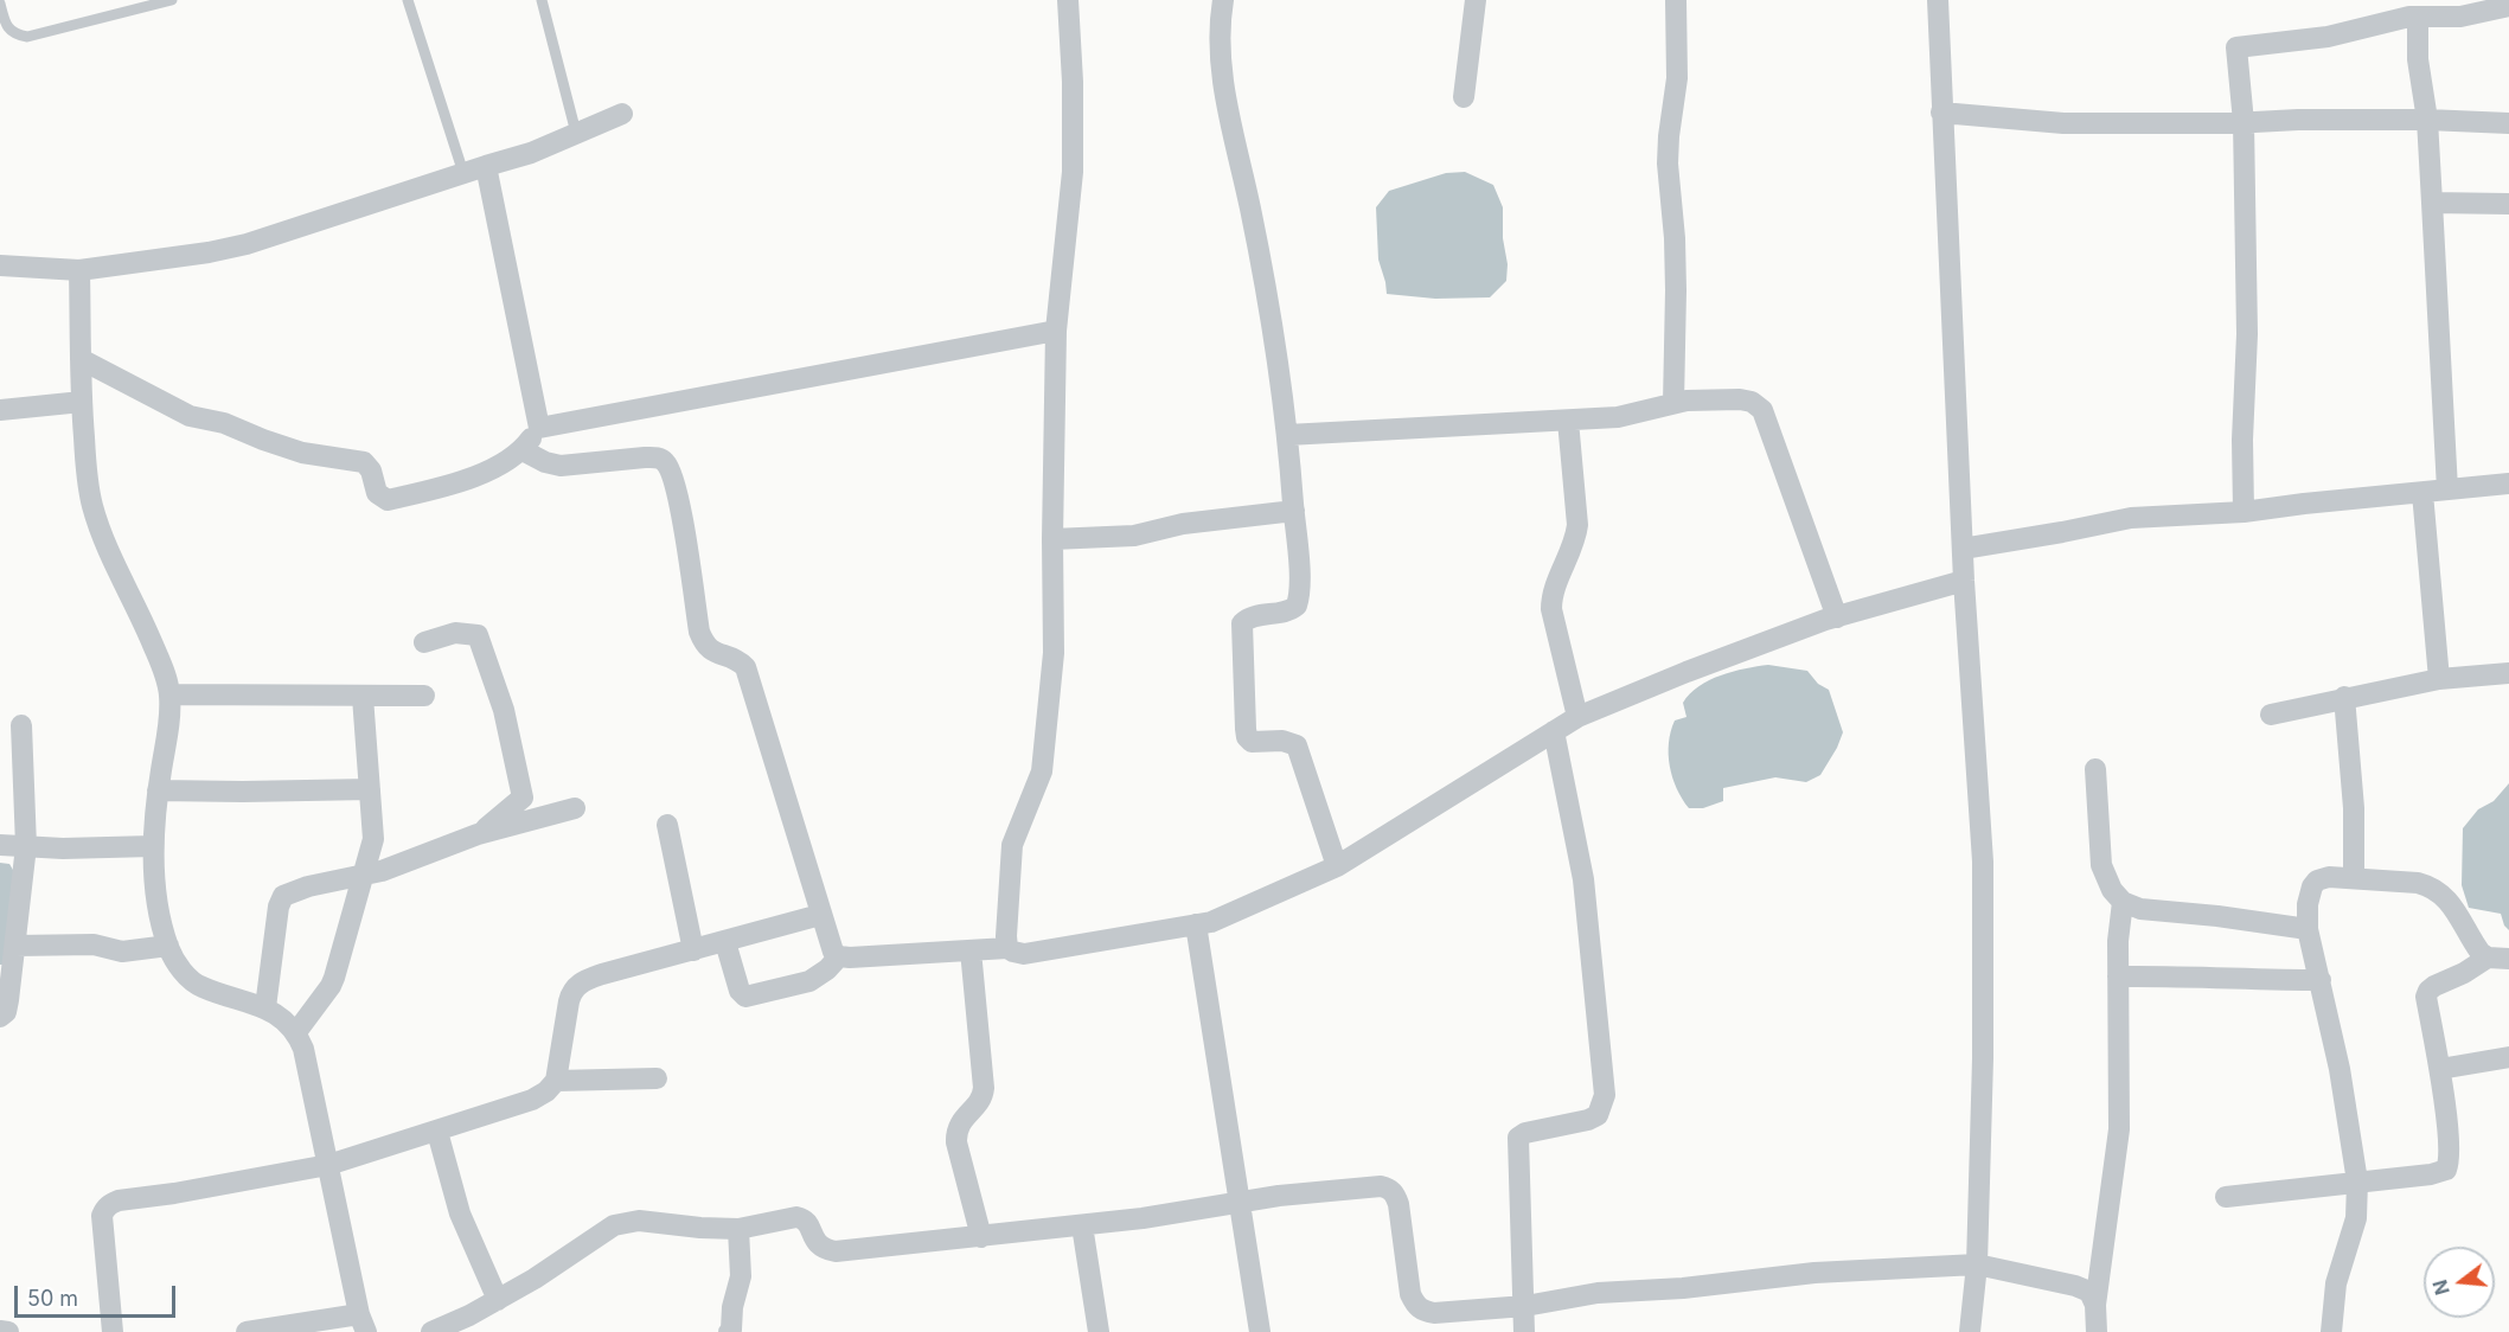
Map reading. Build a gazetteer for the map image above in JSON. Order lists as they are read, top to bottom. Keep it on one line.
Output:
{"scale_bar":"50 m","north":"left"}
